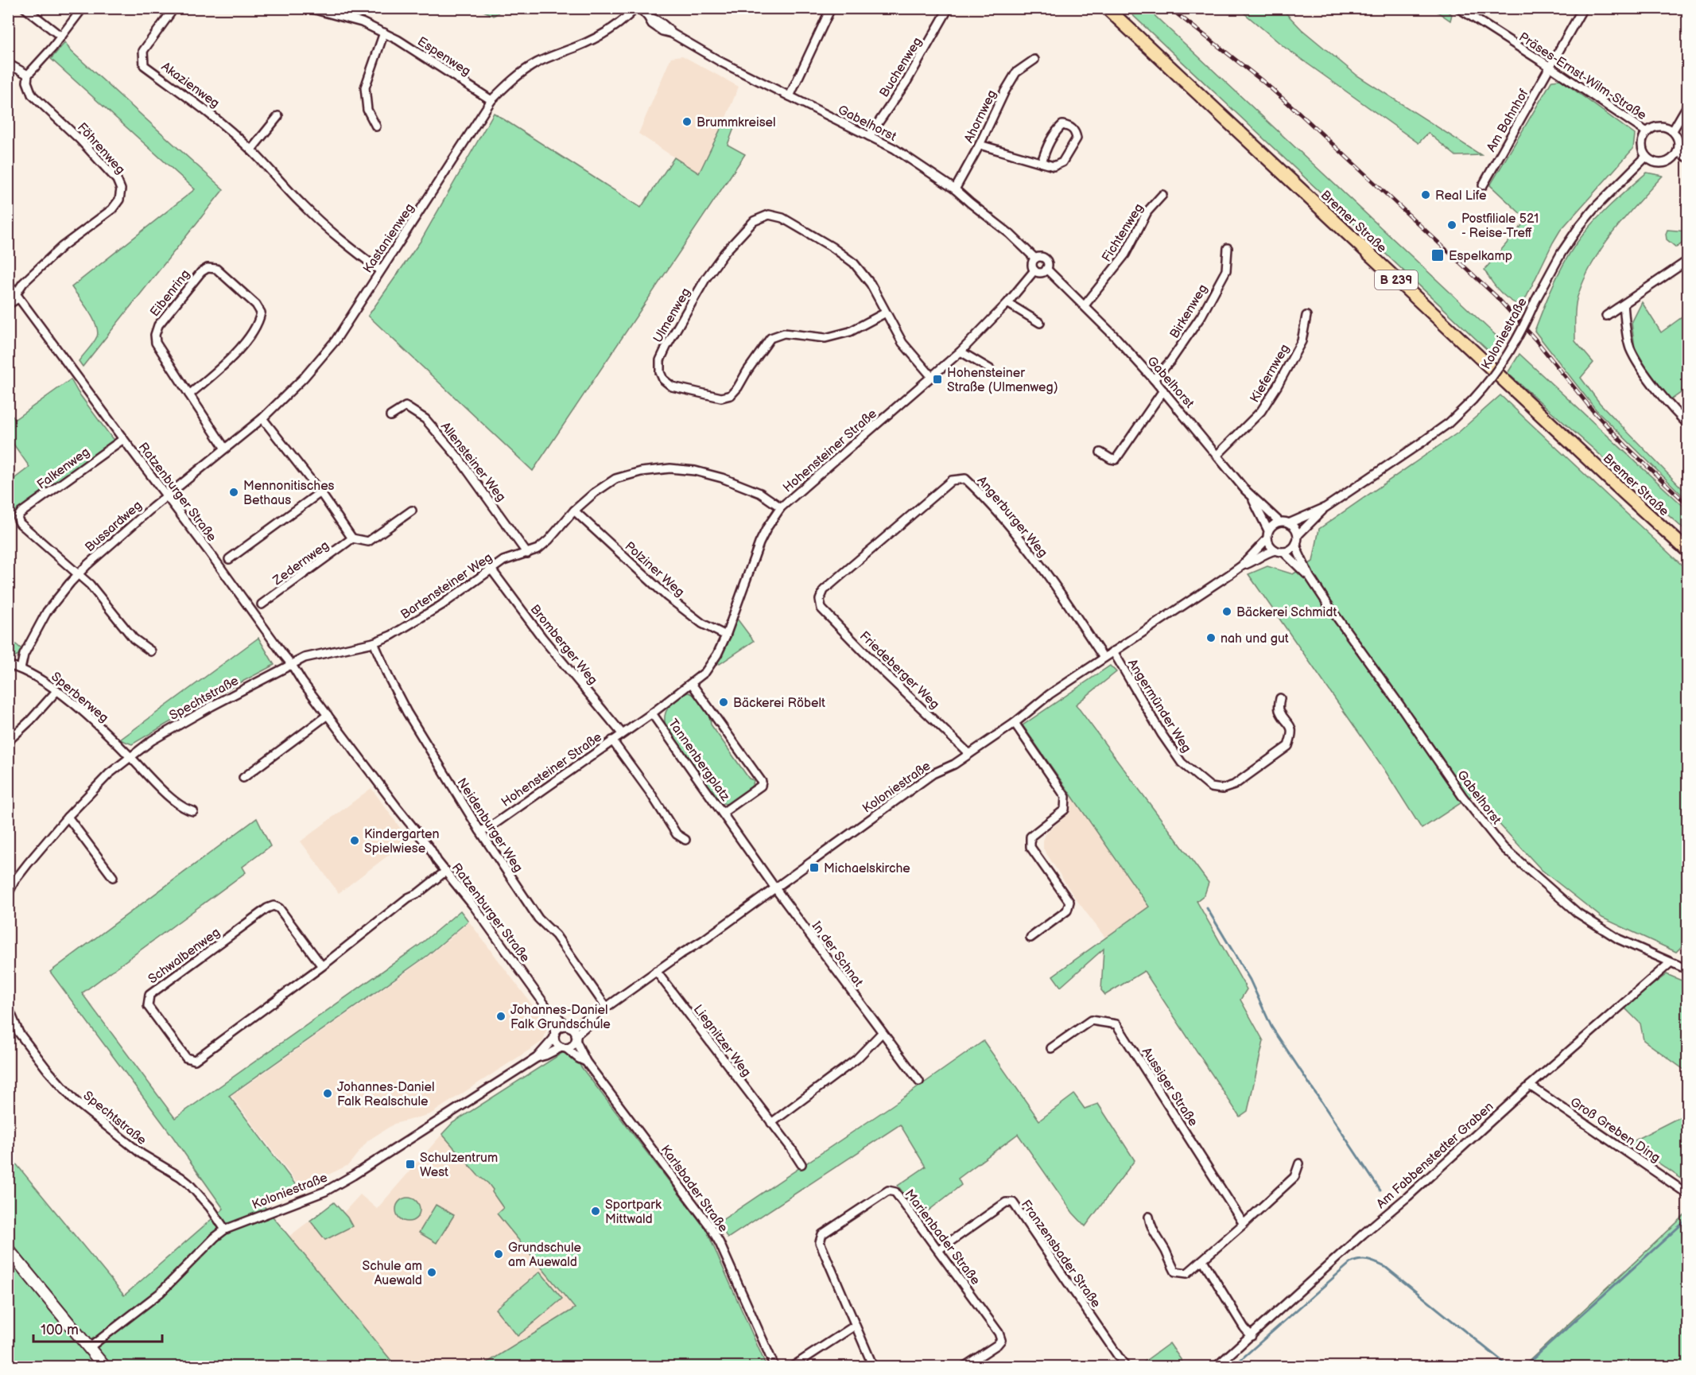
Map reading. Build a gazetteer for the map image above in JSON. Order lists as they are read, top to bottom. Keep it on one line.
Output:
{"streets":{"main road":["Bremer Straße","B 239"],"street":["Espenweg","Buchenweg","Präses-Ernst-Wilm-Straße","Akazienweg","Ahornweg","Am Bahnhof","Gabelhorst","Föhrenweg","Fichtenweg","Kastanienweg","Eibenring","Birkenweg","Ulmenweg","Koloniestraße","Kiefernweg","Hohensteiner Straße","Allensteiner Weg","Falkenweg","Ratzenburger Straße","Angerburger Weg","Bussardweg","Zedernweg","Polziner Weg","Bartensteiner Weg","Bromberger Weg","Friedeberger Weg","Sperberweg","Spechtstraße","Angermünder Weg","Tannenbergplatz","Neidenburger Weg","In der Schnat","Schwalbenweg","Liegnitzer Weg","Aussiger Straße","Groß Greben Ding","Am Fabbenstedter Graben","Karlsbader Straße","Marienbader Straße","Franzensbader Straße"]},"crossings":[["Espenweg","Kastanienweg"],["Buchenweg","Gabelhorst"],["Präses-Ernst-Wilm-Straße","Am Bahnhof"],["Präses-Ernst-Wilm-Straße","Koloniestraße"],["Akazienweg","Kastanienweg"],["Ahornweg","Gabelhorst"],["Gabelhorst","Fichtenweg"],["Gabelhorst","Kastanienweg"],["Gabelhorst","Birkenweg"],["Gabelhorst","Koloniestraße"],["Gabelhorst","Kiefernweg"],["Gabelhorst","Hohensteiner Straße"],["Gabelhorst","Am Fabbenstedter Graben"],["Föhrenweg","Ratzenburger Straße"],["Kastanienweg","Eibenring"],["Kastanienweg","Ratzenburger Straße"],["Kastanienweg","Bussardweg"],["Ulmenweg","Hohensteiner Straße"],["Koloniestraße","Ratzenburger Straße"],["Koloniestraße","Angerburger Weg"],["Koloniestraße","Friedeberger Weg"],["Koloniestraße","Spechtstraße"],["Koloniestraße","Angermünder Weg"],["Koloniestraße","Tannenbergplatz"],["Koloniestraße","Neidenburger Weg"],["Koloniestraße","In der Schnat"],["Koloniestraße","Liegnitzer Weg"],["Koloniestraße","Karlsbader Straße"],["Hohensteiner Straße","Polziner Weg"],["Hohensteiner Straße","Bartensteiner Weg"],["Hohensteiner Straße","Bromberger Weg"],["Hohensteiner Straße","Tannenbergplatz"],["Hohensteiner Straße","Neidenburger Weg"],["Allensteiner Weg","Bartensteiner Weg"],["Falkenweg","Ratzenburger Straße"],["Falkenweg","Bussardweg"],["Ratzenburger Straße","Bussardweg"],["Ratzenburger Straße","Bartensteiner Weg"],["Ratzenburger Straße","Spechtstraße"],["Ratzenburger Straße","Schwalbenweg"],["Ratzenburger Straße","Karlsbader Straße"],["Angerburger Weg","Friedeberger Weg"],["Bussardweg","Sperberweg"],["Polziner Weg","Bartensteiner Weg"],["Bartensteiner Weg","Bromberger Weg"],["Bartensteiner Weg","Spechtstraße"],["Bartensteiner Weg","Neidenburger Weg"],["Sperberweg","Spechtstraße"],["Tannenbergplatz","In der Schnat"],["Groß Greben Ding","Am Fabbenstedter Graben"],["Marienbader Straße","Franzensbader Straße"]],"places":{"other":["Brummkreisel","Real Life","Postfiliale 521 - Reise-Treff","Mennonitisches Bethaus","Bäckerei Schmidt","nah und gut","Bäckerei Röbelt","Kindergarten Spielwiese","Johannes-Daniel Falk Grundschule","Johannes-Daniel Falk Realschule","Sportpark Mittwald","Grundschule am Auewald","Schule am Auewald"],"transit":["Espelkamp","Hohensteiner Straße (Ulmenweg)","Michaelskirche","Schulzentrum West"]},"scale_bar":"100 m"}
